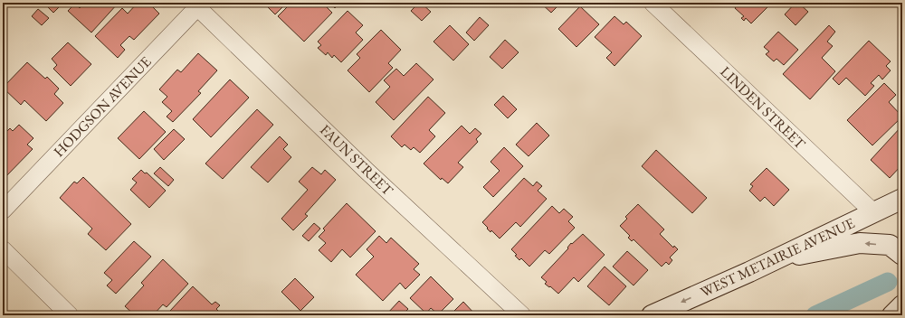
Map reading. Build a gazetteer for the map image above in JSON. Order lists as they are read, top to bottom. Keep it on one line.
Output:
{"streets":{"main road":["WEST METAIRIE AVENUE"],"street":["HODGSON AVENUE","LINDEN STREET","FAUN STREET"]},"crossings":[["HODGSON AVENUE","FAUN STREET"],["LINDEN STREET","WEST METAIRIE AVENUE"]],"one_way":["WEST METAIRIE AVENUE"]}
